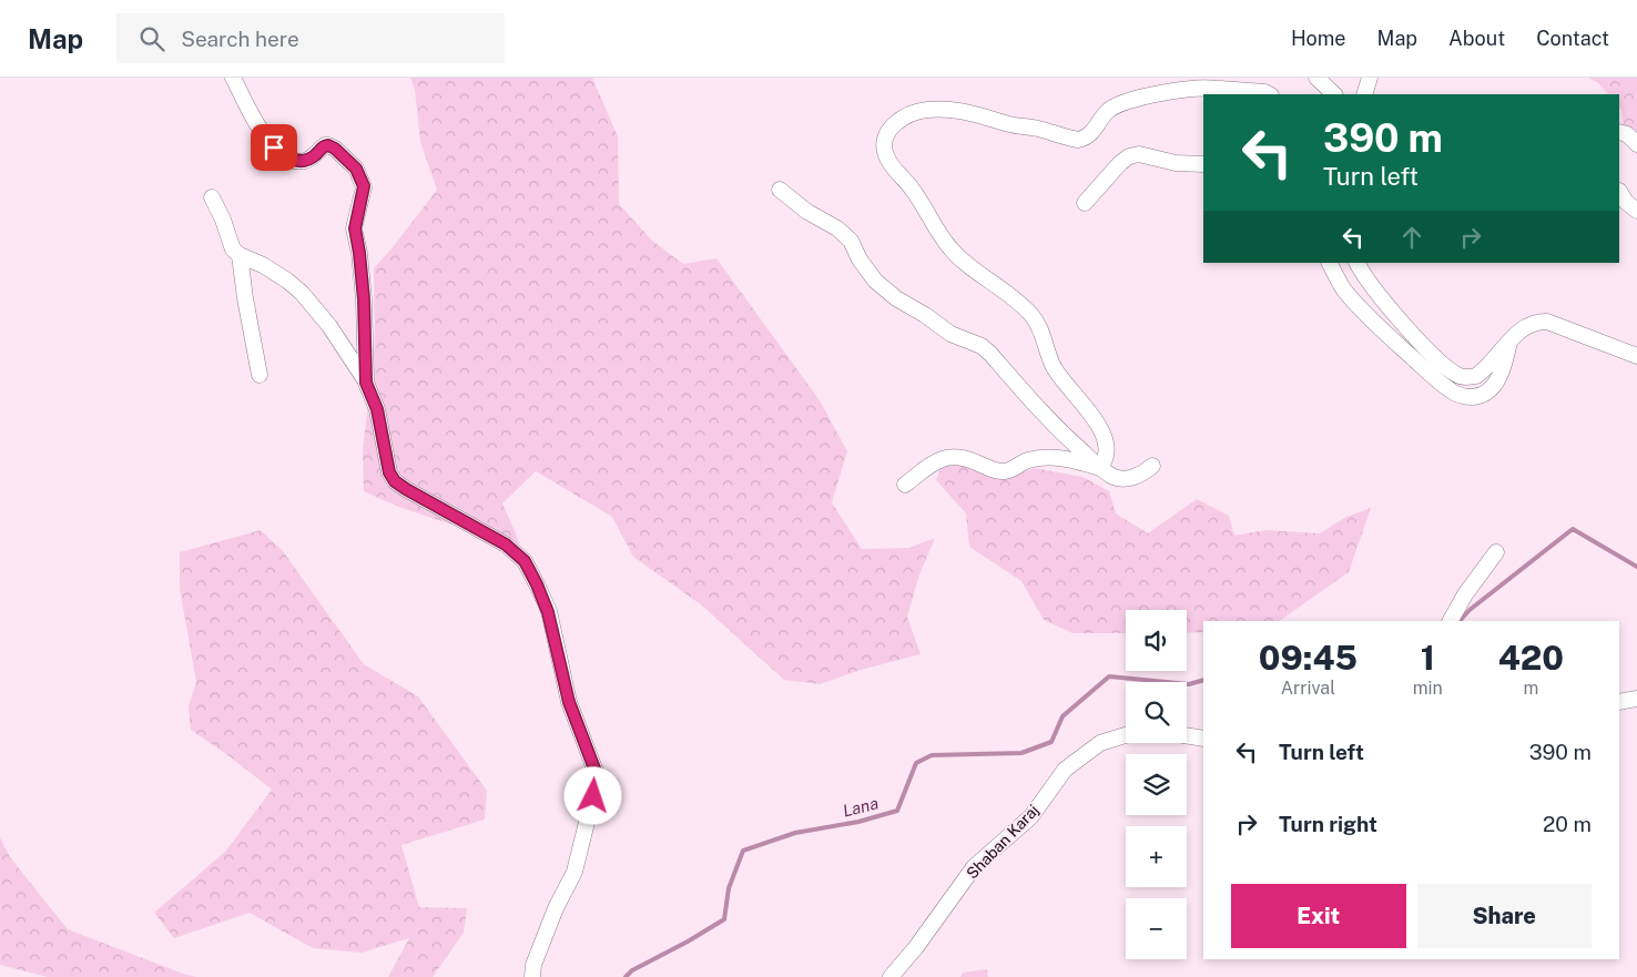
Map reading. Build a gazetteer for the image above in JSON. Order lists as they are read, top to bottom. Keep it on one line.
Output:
{"streets":{"street":["Shaban Karaj"]},"water":["Lana"],"page":{"header":"Map","search":"Search here","nav":["Home","Map","About","Contact"],"turn":["390 m","Turn left"],"map_buttons":["+","−"],"eta":["09:45","Arrival","1","min","420","m"],"list":[{"name":"Turn left","value":"390 m"},{"name":"Turn right","value":"20 m"}],"buttons":["Exit","Share"]}}
